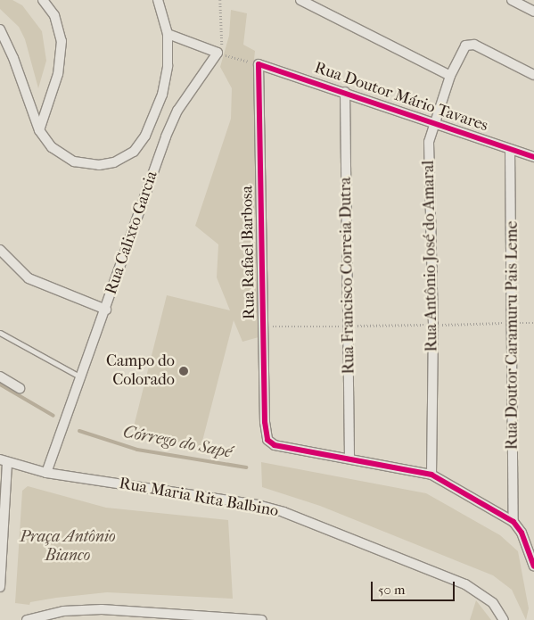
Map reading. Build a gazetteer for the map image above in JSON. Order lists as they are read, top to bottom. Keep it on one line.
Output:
{"streets":{"street":["Rua Doutor Mário Tavares","Rua Calixto Garcia","Rua Rafael Barbosa","Rua Antônio José do Amaral","Rua Francisco Correia Dutra","Rua Doutor Caramuru Pais Leme","Rua Maria Rita Balbino"]},"crossings":[["Rua Doutor Mário Tavares","Rua Rafael Barbosa"],["Rua Doutor Mário Tavares","Rua Antônio José do Amaral"],["Rua Doutor Mário Tavares","Rua Francisco Correia Dutra"],["Rua Doutor Mário Tavares","Rua Doutor Caramuru Pais Leme"],["Rua Calixto Garcia","Rua Maria Rita Balbino"],["Rua Rafael Barbosa","Rua Francisco Correia Dutra"]],"water":["Córrego do Sapé"],"parks":["Praça Antônio Bianco"],"places":["Campo do Colorado"],"scale_bar":"50 m"}
